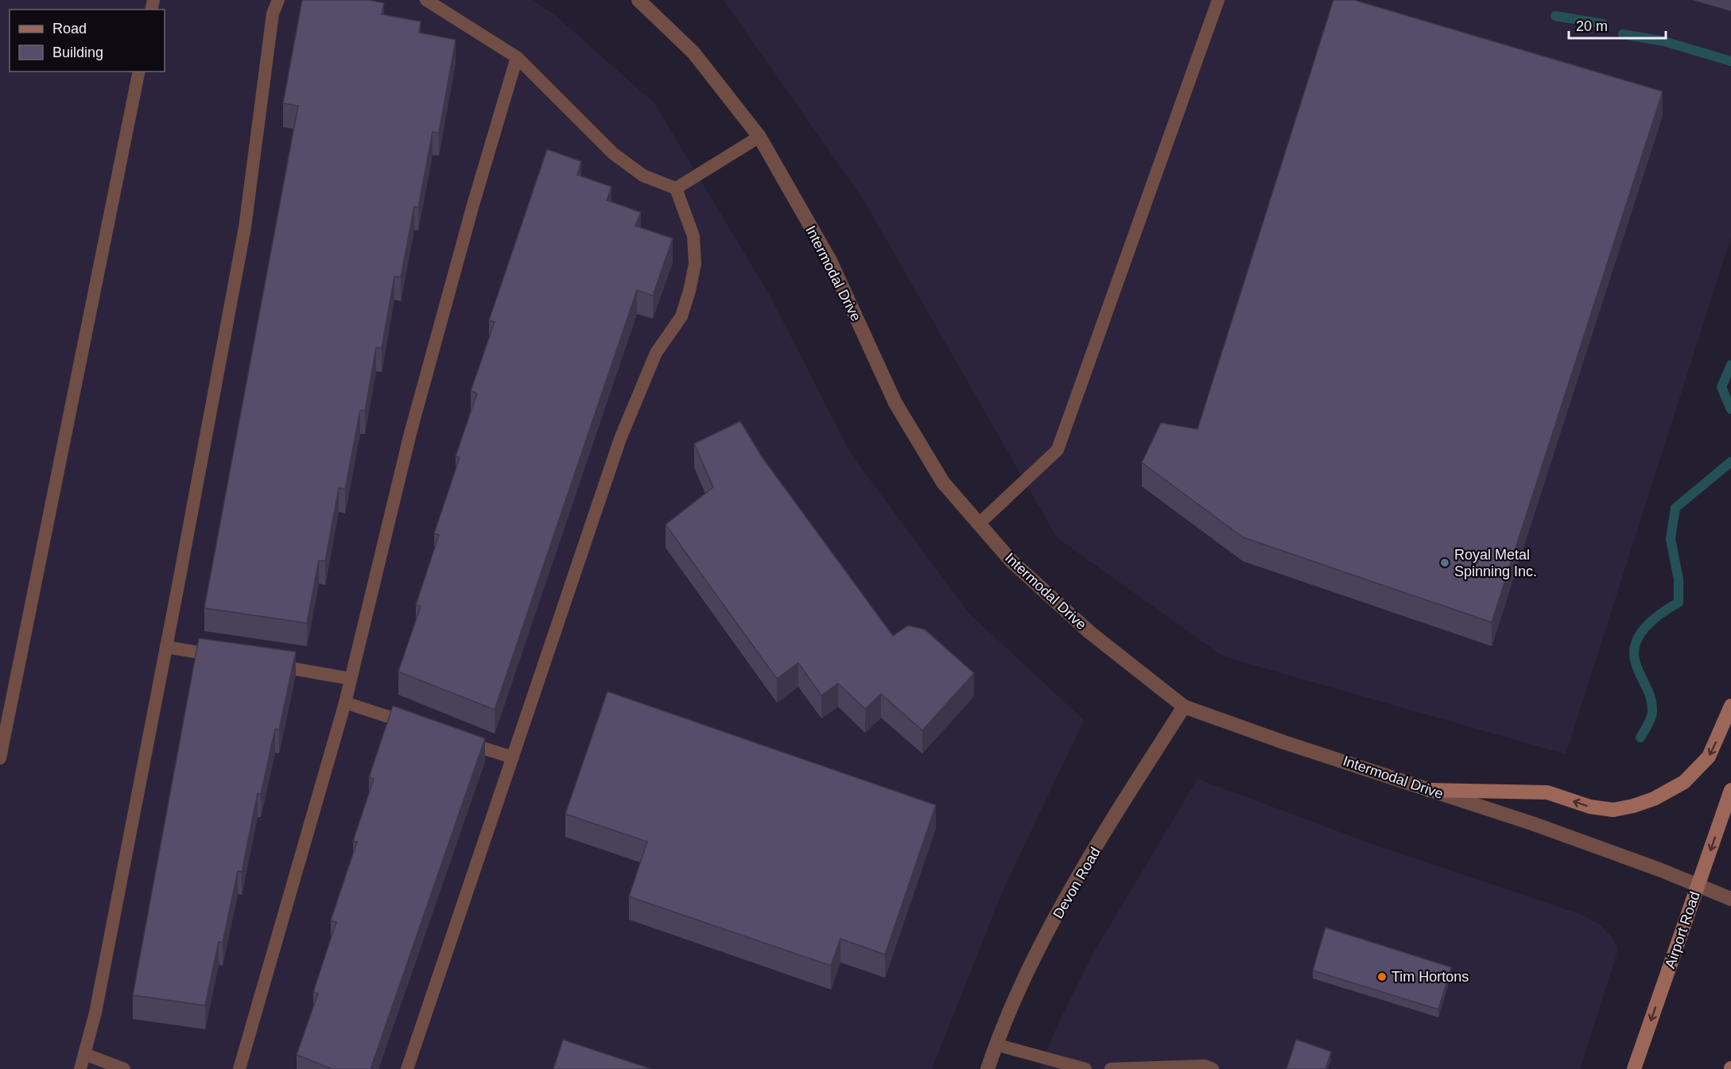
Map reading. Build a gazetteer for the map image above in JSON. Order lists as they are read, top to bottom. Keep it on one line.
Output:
{"streets":{"main road":["Airport Road"],"street":["Intermodal Drive","Devon Road"]},"crossings":[["Intermodal Drive","Devon Road"],["Intermodal Drive","Airport Road"]],"one_way":["Airport Road"],"places":["Royal Metal Spinning Inc.","Tim Hortons"],"legend":["Road","Building"],"scale_bar":"20 m"}
